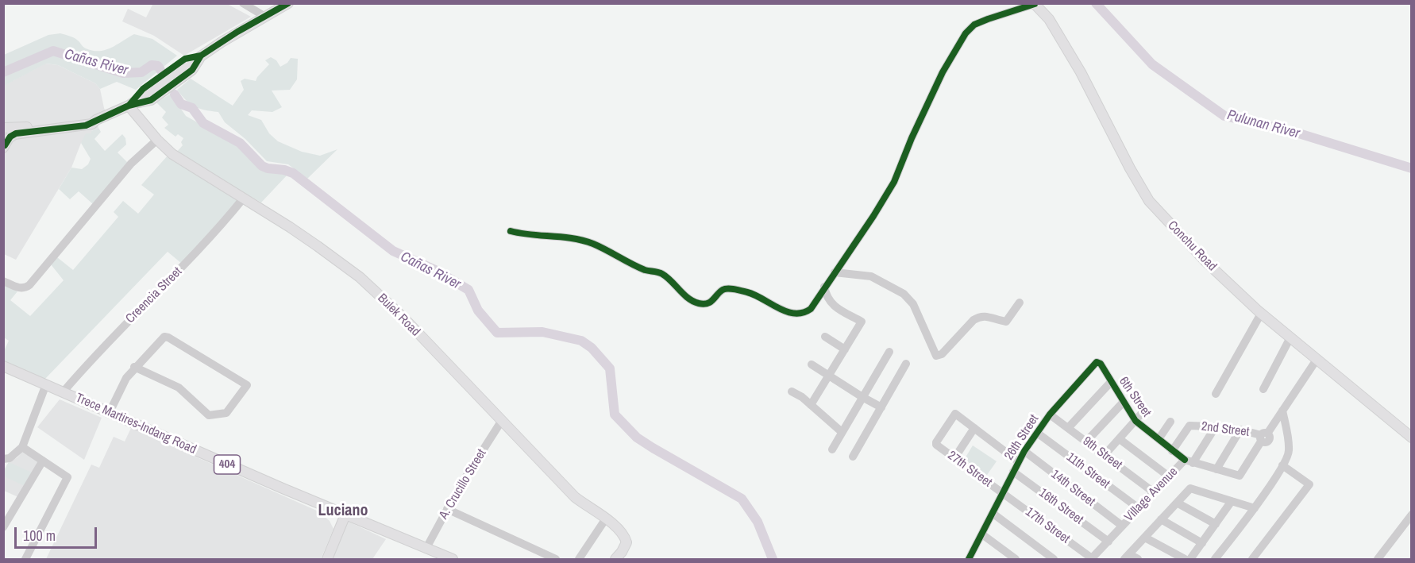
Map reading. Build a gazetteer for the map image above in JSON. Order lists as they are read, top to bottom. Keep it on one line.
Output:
{"streets":{"main road":["Conchu Road","Bulek Road","Trece Martires-Indang Road","404"],"street":["Creencia Street","6th Street","2nd Street","26th Street","9th Street","27th Street","11th Street","A. Crucillo Street","14th Street","Village Avenue","16th Street","17th Street"]},"crossings":[["Creencia Street","Bulek Road"],["Creencia Street","Trece Martires-Indang Road"],["Bulek Road","A. Crucillo Street"],["6th Street","2nd Street"],["6th Street","26th Street"],["6th Street","Village Avenue"],["Trece Martires-Indang Road","A. Crucillo Street"],["2nd Street","Village Avenue"],["26th Street","9th Street"],["26th Street","27th Street"],["26th Street","11th Street"],["26th Street","14th Street"],["26th Street","16th Street"],["26th Street","17th Street"],["9th Street","Village Avenue"],["27th Street","17th Street"],["11th Street","Village Avenue"],["14th Street","Village Avenue"],["Village Avenue","16th Street"],["Village Avenue","17th Street"]],"districts":["Luciano"],"water":["Cañas River","Pulunan River"],"scale_bar":"100 m"}
